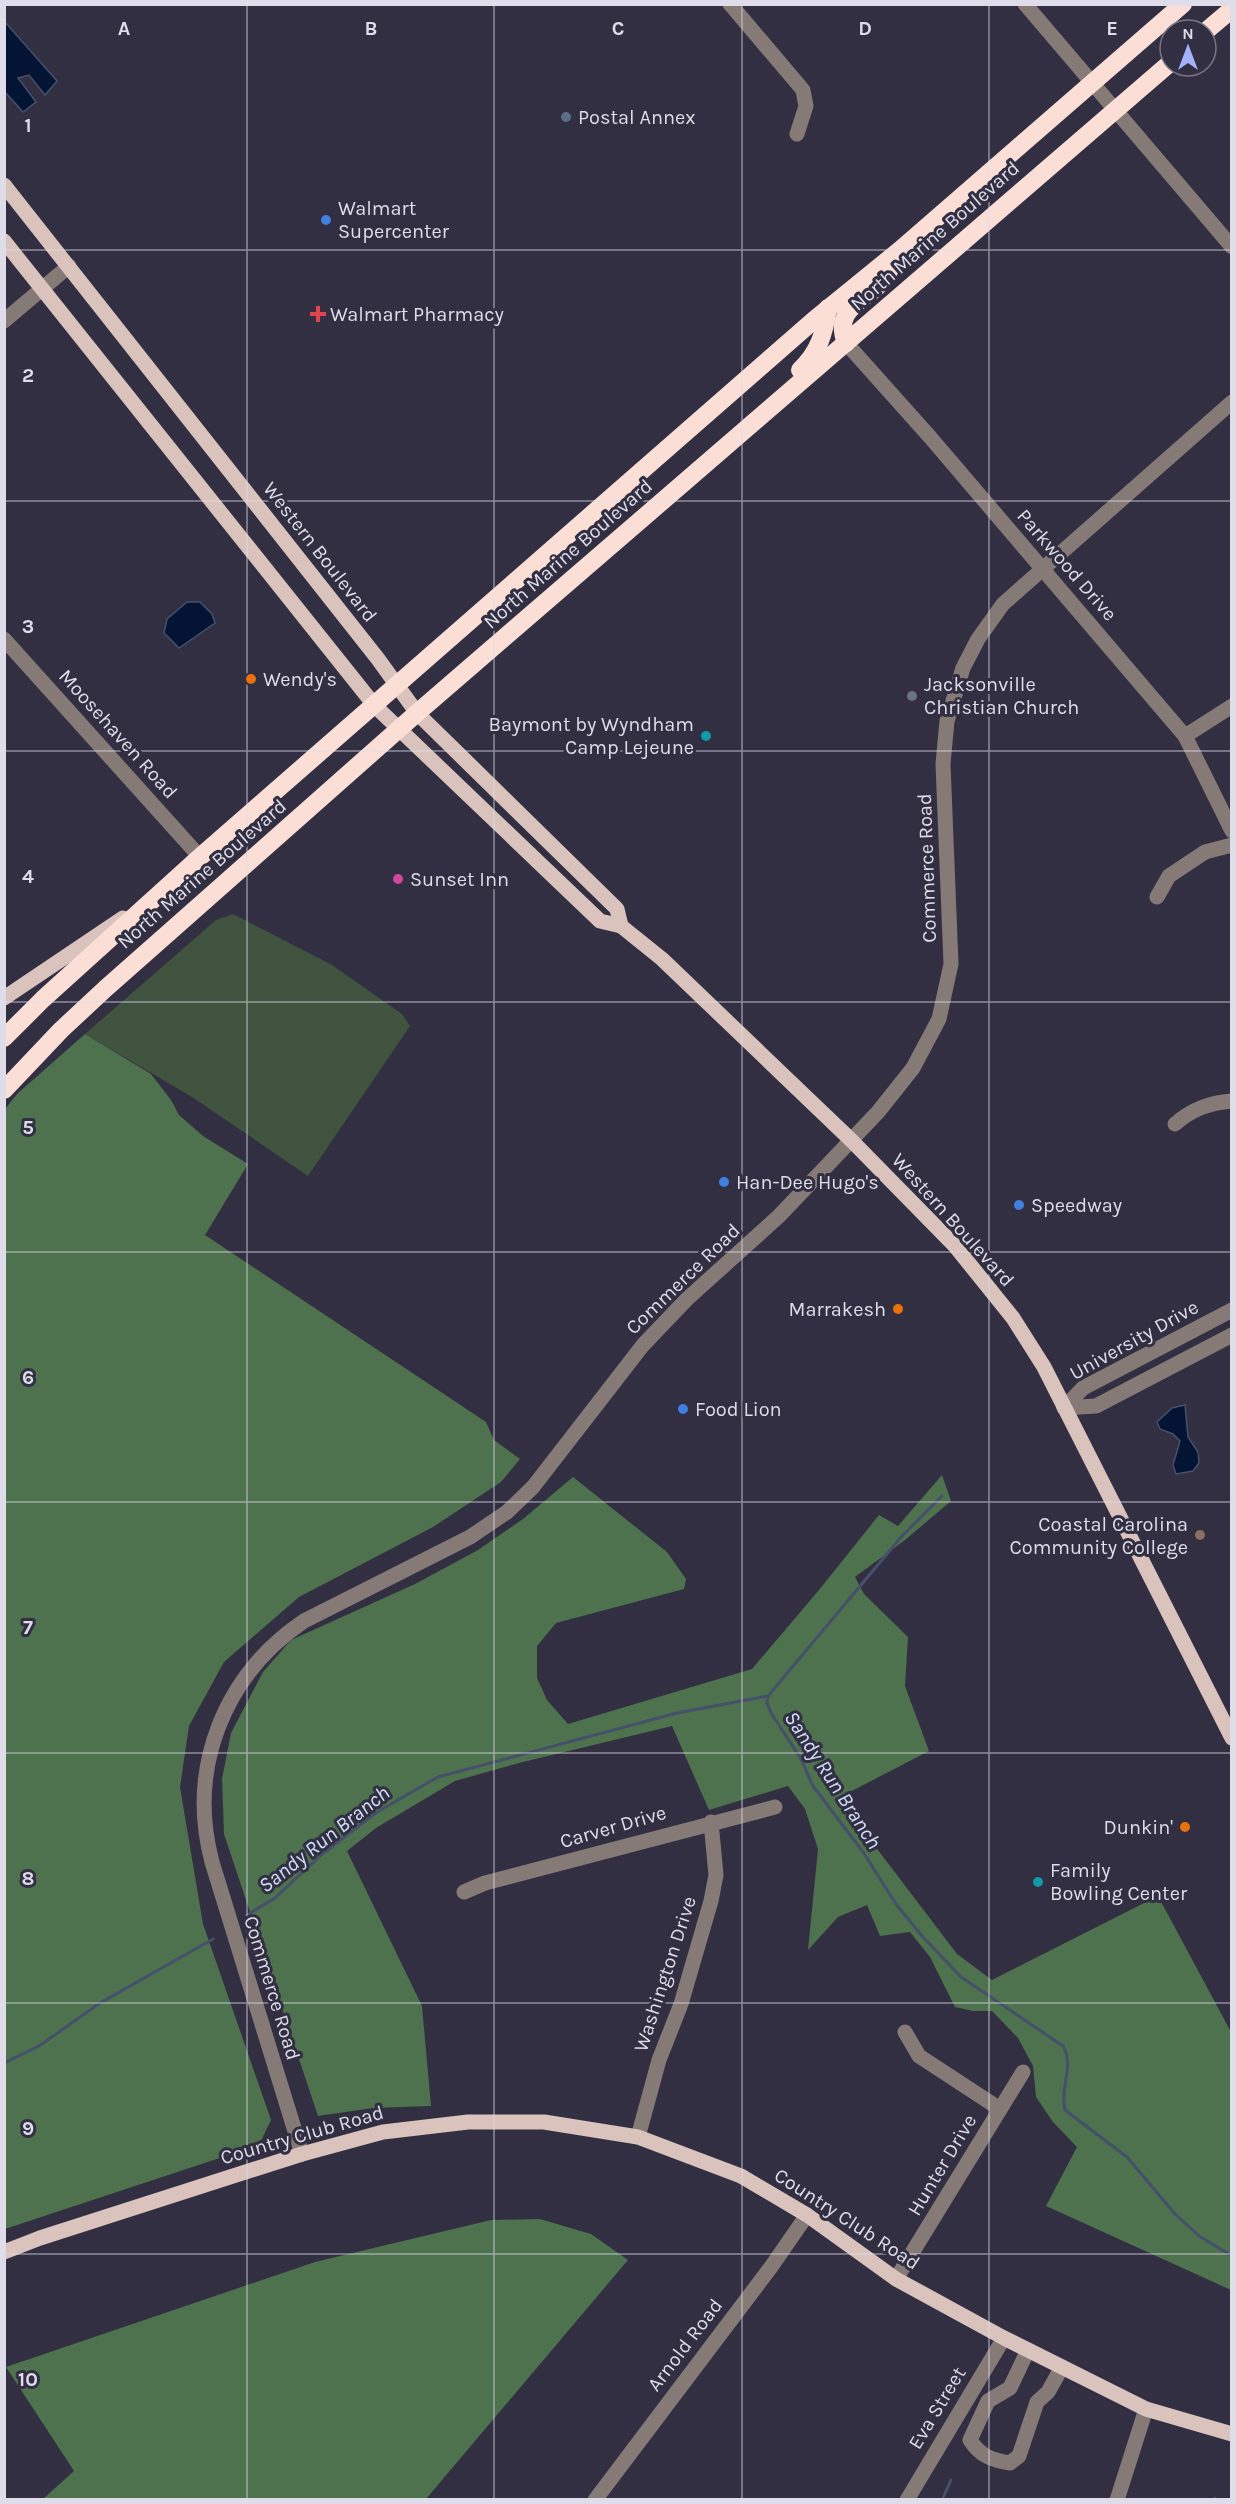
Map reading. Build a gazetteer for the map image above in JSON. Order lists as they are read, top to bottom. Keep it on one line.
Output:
{"streets":{"highway":["North Marine Boulevard"],"main road":["Western Boulevard","Country Club Road"],"street":["Parkwood Drive","Moosehaven Road","Commerce Road","University Drive","Carver Drive","Washington Drive","Hunter Drive","Arnold Road","Eva Street"]},"crossings":[["North Marine Boulevard","Western Boulevard"],["North Marine Boulevard","Parkwood Drive"],["North Marine Boulevard","Moosehaven Road"],["Western Boulevard","Commerce Road"],["Western Boulevard","University Drive"],["Parkwood Drive","Commerce Road"],["Commerce Road","Country Club Road"],["Carver Drive","Washington Drive"],["Washington Drive","Country Club Road"],["Country Club Road","Hunter Drive"],["Country Club Road","Arnold Road"],["Country Club Road","Eva Street"]],"water":["Sandy Run Branch"],"places":{"other":["Postal Annex","Walmart Supercenter","Wendy's","Jacksonville Christian Church","Baymont by Wyndham Camp Lejeune","Sunset Inn","Han-Dee Hugo's","Speedway","Marrakesh","Food Lion","Coastal Carolina Community College","Dunkin'","Family Bowling Center"],"health":["Walmart Pharmacy"]},"north":"top","grid":{"columns":["A","B","C","D","E"],"rows":["1","2","3","4","5","6","7","8","9","10"]}}
